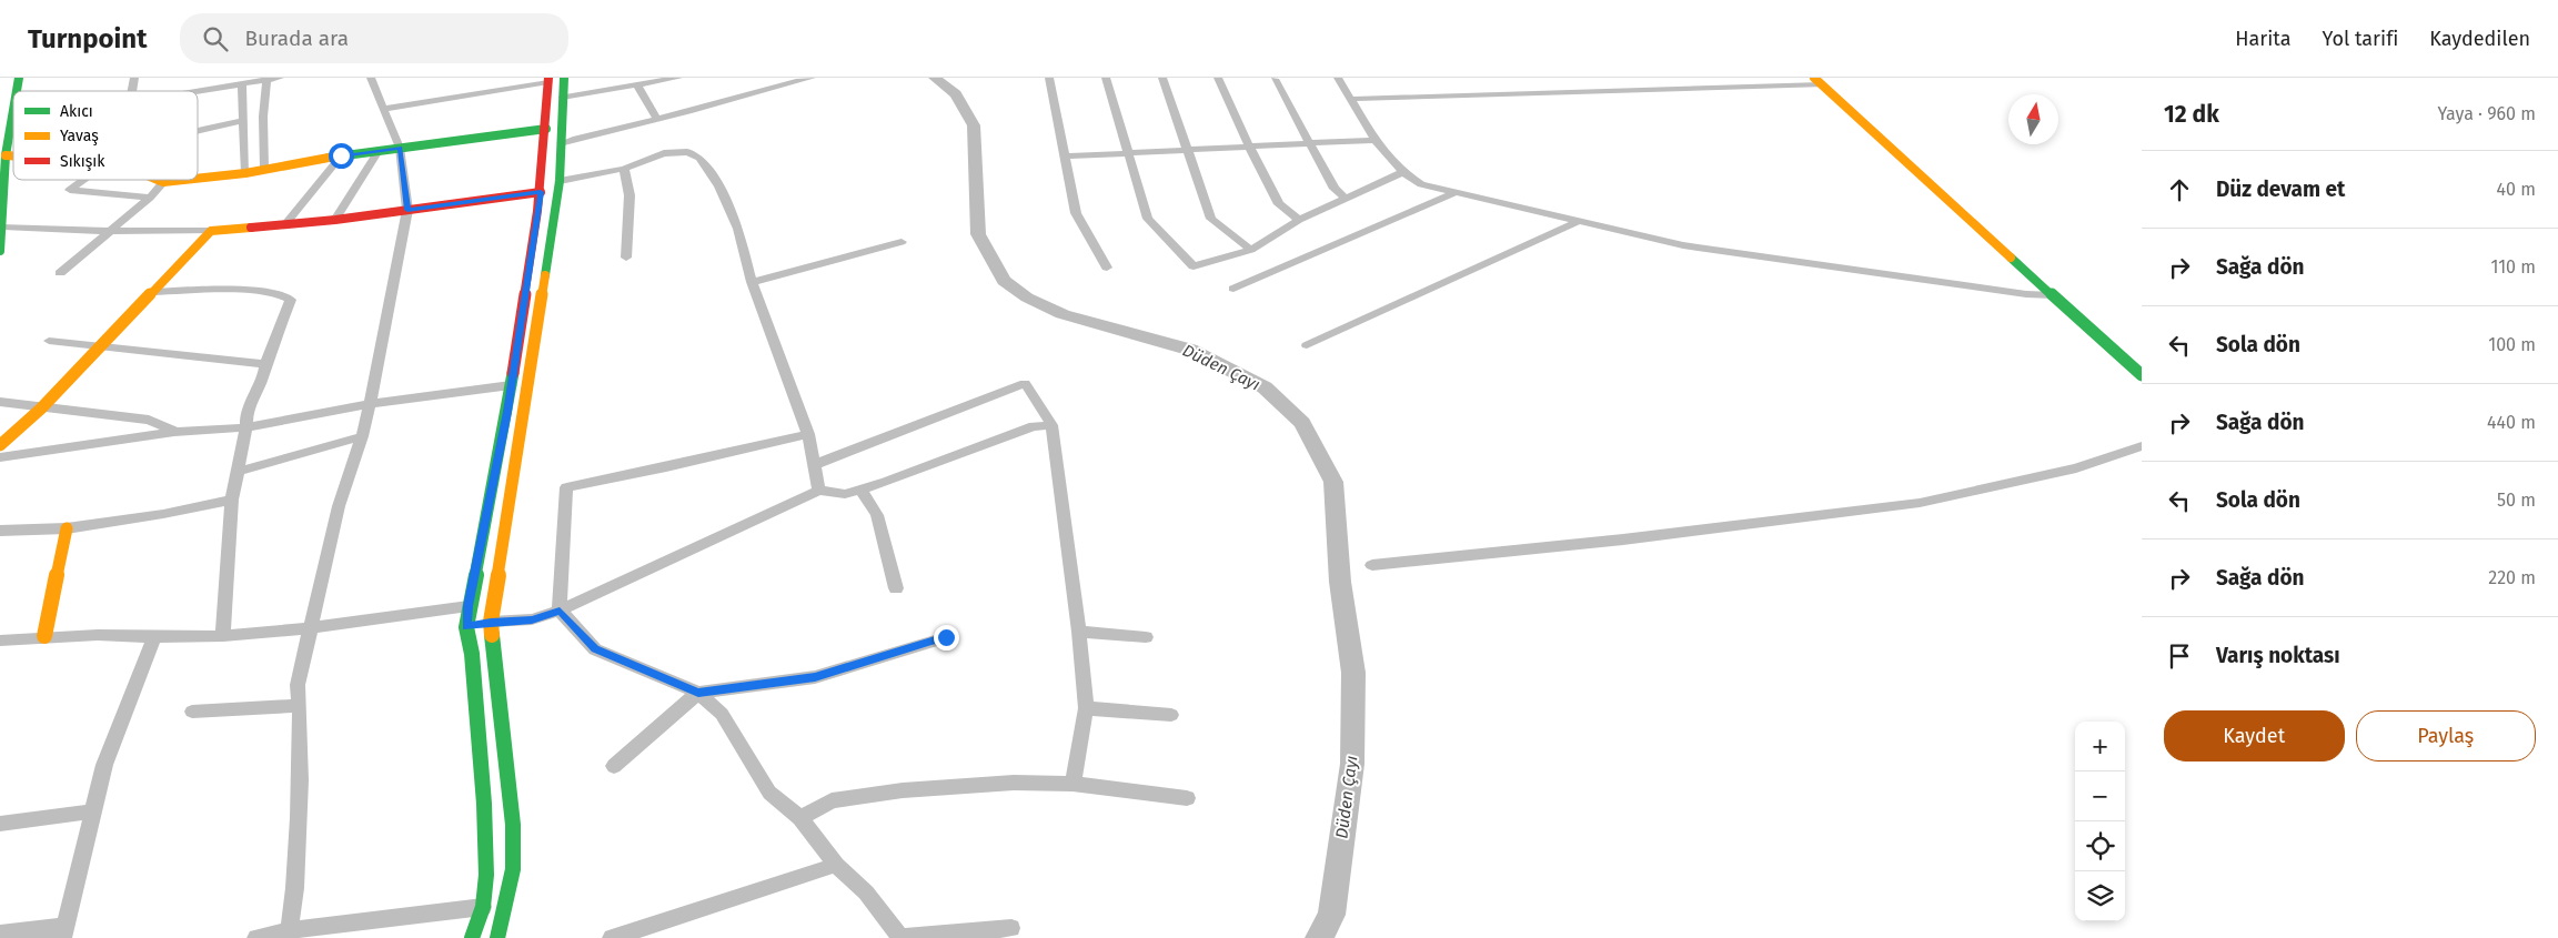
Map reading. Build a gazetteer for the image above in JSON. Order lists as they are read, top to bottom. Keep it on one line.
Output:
{"water":["Düden Çayı"],"legend":["Akıcı","Yavaş","Sıkışık"],"north":"top","page":{"header":"Turnpoint","search":"Burada ara","nav":["Harita","Yol tarifi","Kaydedilen"],"heading":["12 dk","Yaya · 960 m"],"list":[["Düz devam et","40 m"],["Sağa dön","110 m"],["Sola dön","100 m"],["Sağa dön","440 m"],["Sola dön","50 m"],["Sağa dön","220 m"],"Varış noktası"],"buttons":["Kaydet","Paylaş"],"map_buttons":["+","−"]}}
